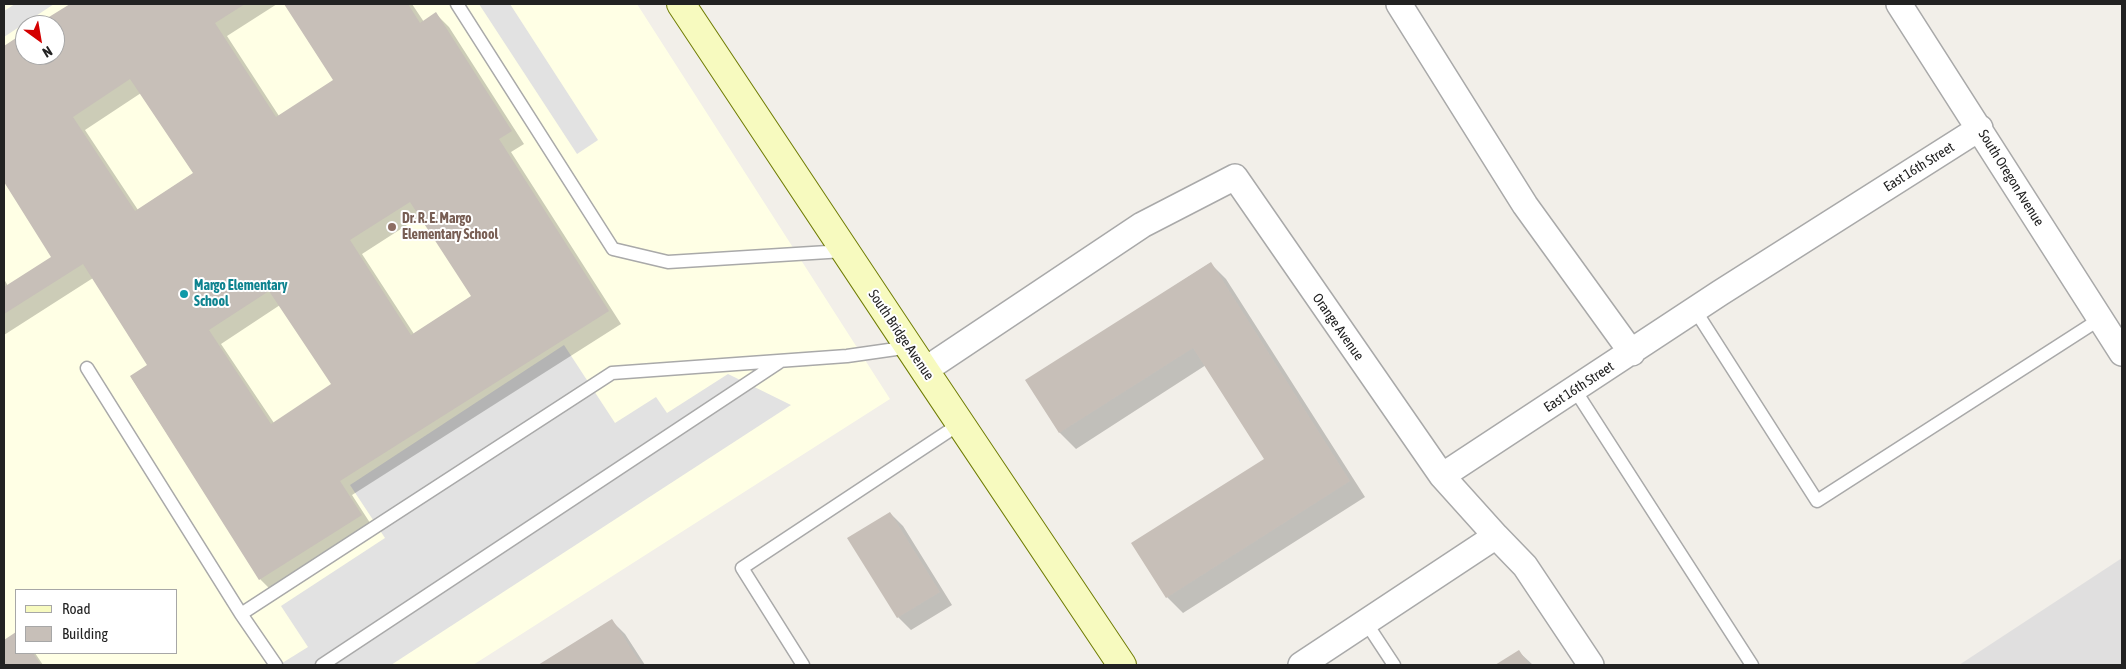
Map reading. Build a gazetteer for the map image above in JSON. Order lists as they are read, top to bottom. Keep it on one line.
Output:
{"streets":{"street":["East 16th Street","South Oregon Avenue","Orange Avenue","South Bridge Avenue"]},"crossings":[["East 16th Street","South Oregon Avenue"],["East 16th Street","Orange Avenue"],["Orange Avenue","South Bridge Avenue"]],"places":["Dr. R. E. Margo Elementary School","Margo Elementary School"],"legend":["Road","Building"],"north":"bottom right"}
